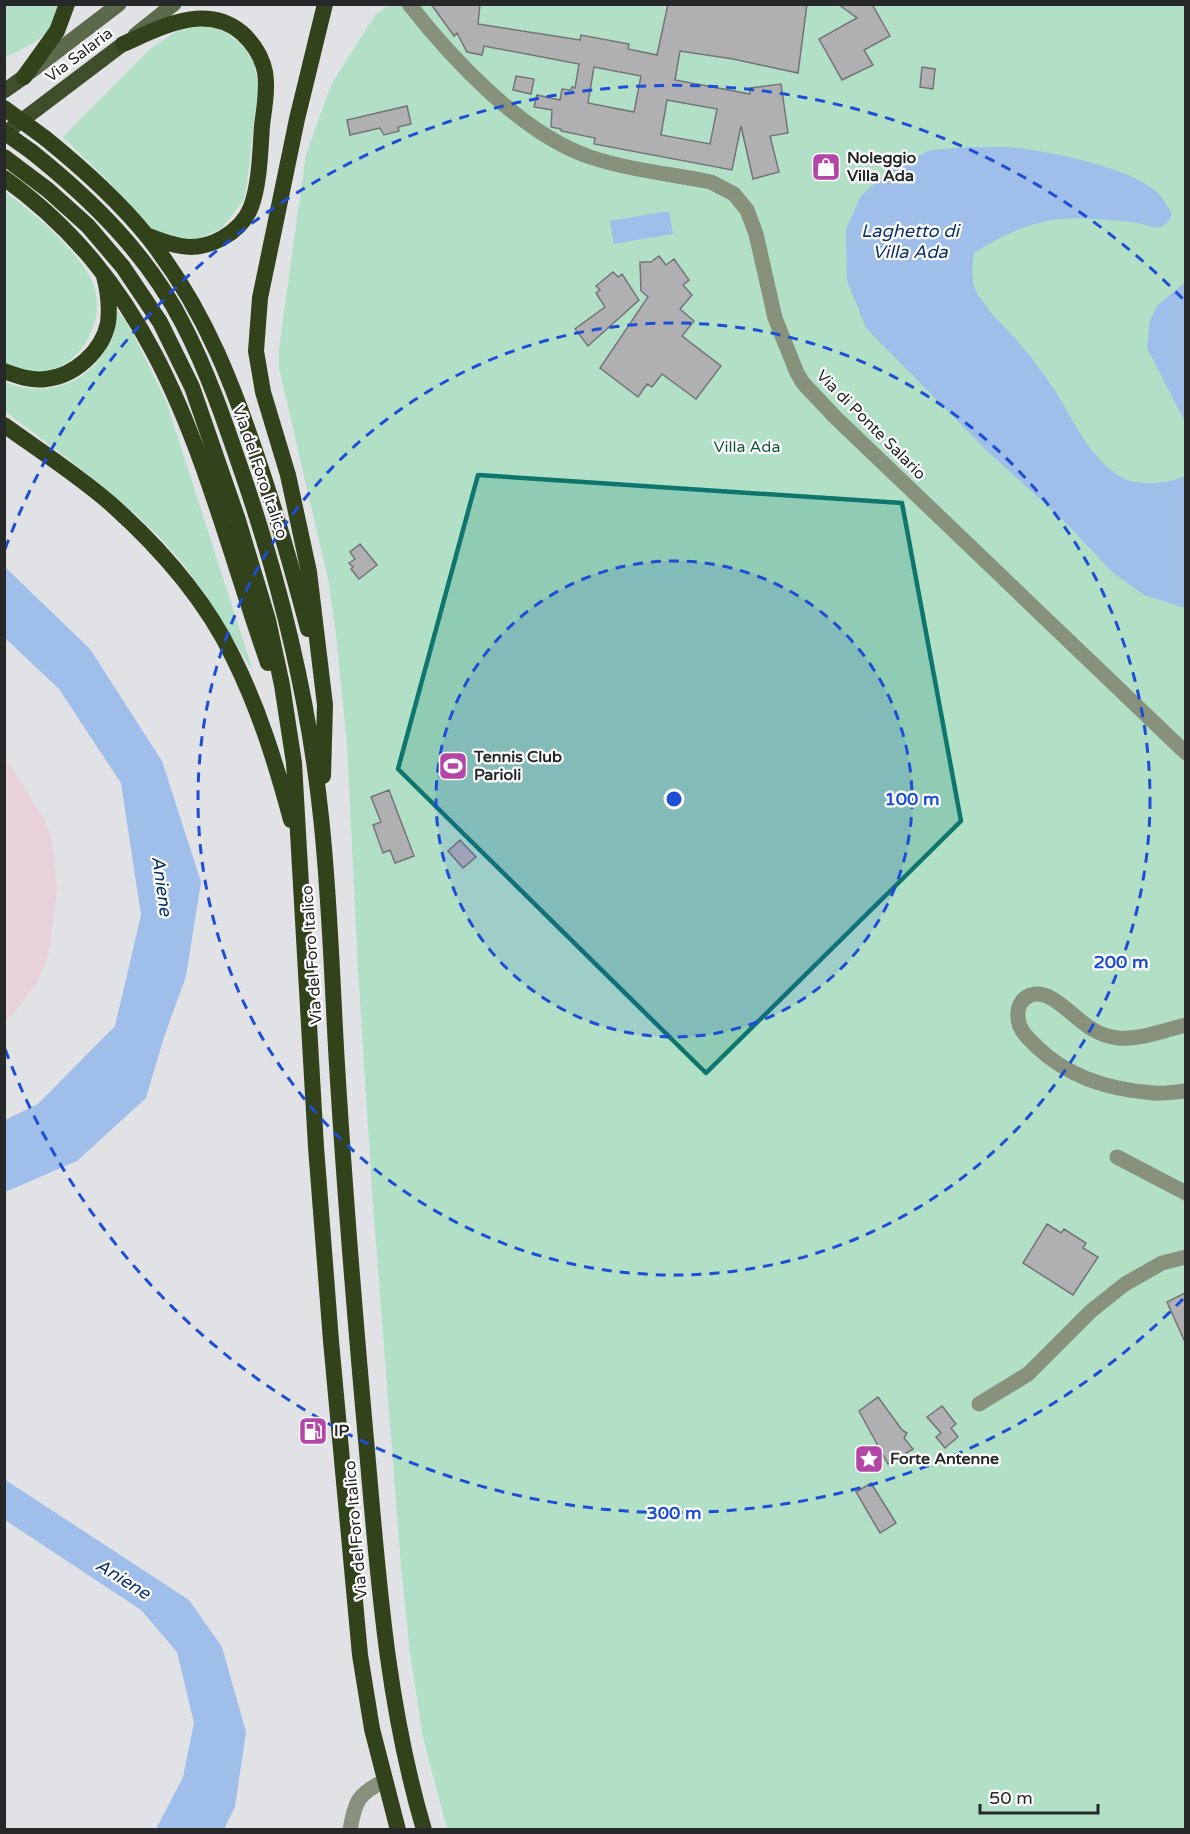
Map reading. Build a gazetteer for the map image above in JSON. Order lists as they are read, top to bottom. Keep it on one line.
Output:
{"streets":{"highway":["Via del Foro Italico"],"main road":["Via Salaria"],"street":["Via di Ponte Salario"]},"crossings":[["Via Salaria","Via del Foro Italico"]],"water":["Laghetto di Villa Ada","Aniene"],"parks":["Villa Ada"],"places":{"shop":["Noleggio Villa Ada"],"sports":["Tennis Club Parioli"],"fuel station":["IP"],"place":["Forte Antenne"]},"scale_bar":"50 m","rings":["100 m","200 m","300 m"]}
